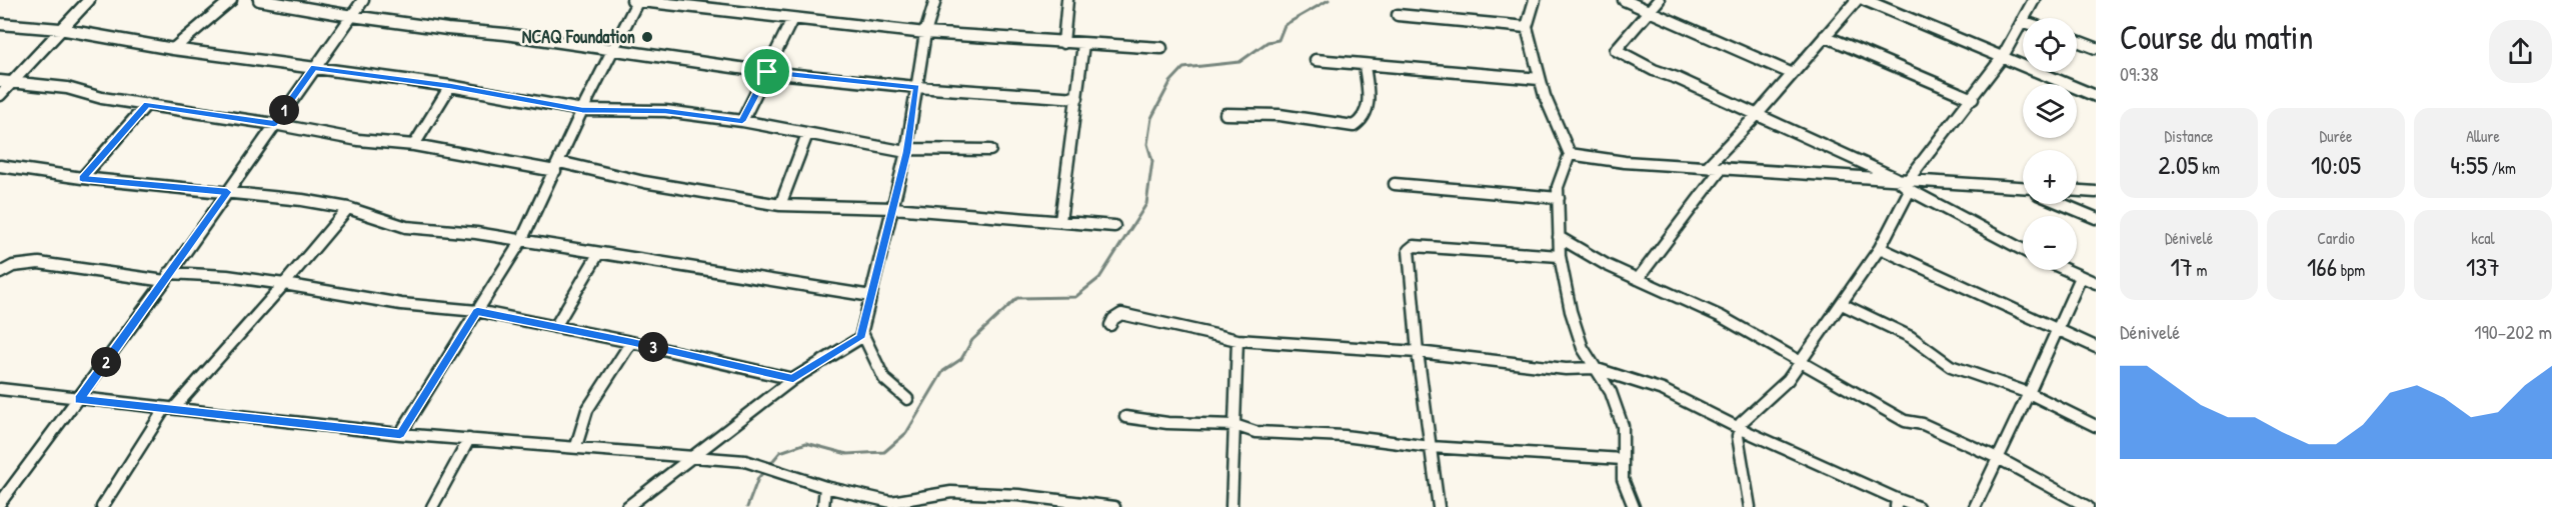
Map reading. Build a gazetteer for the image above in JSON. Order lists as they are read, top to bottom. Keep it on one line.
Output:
{"places":["NCAQ Foundation"],"page":{"heading":["Course du matin","09:38"],"map_buttons":["+","−"],"pins":["1","3","2"],"stats":[["Distance","2.05 km"],["Durée","10:05"],["Allure","4:55 /km"],["Dénivelé","17 m"],["Cardio","166 bpm"],["kcal","137"]],"chart":["Dénivelé","190–202 m"]}}
